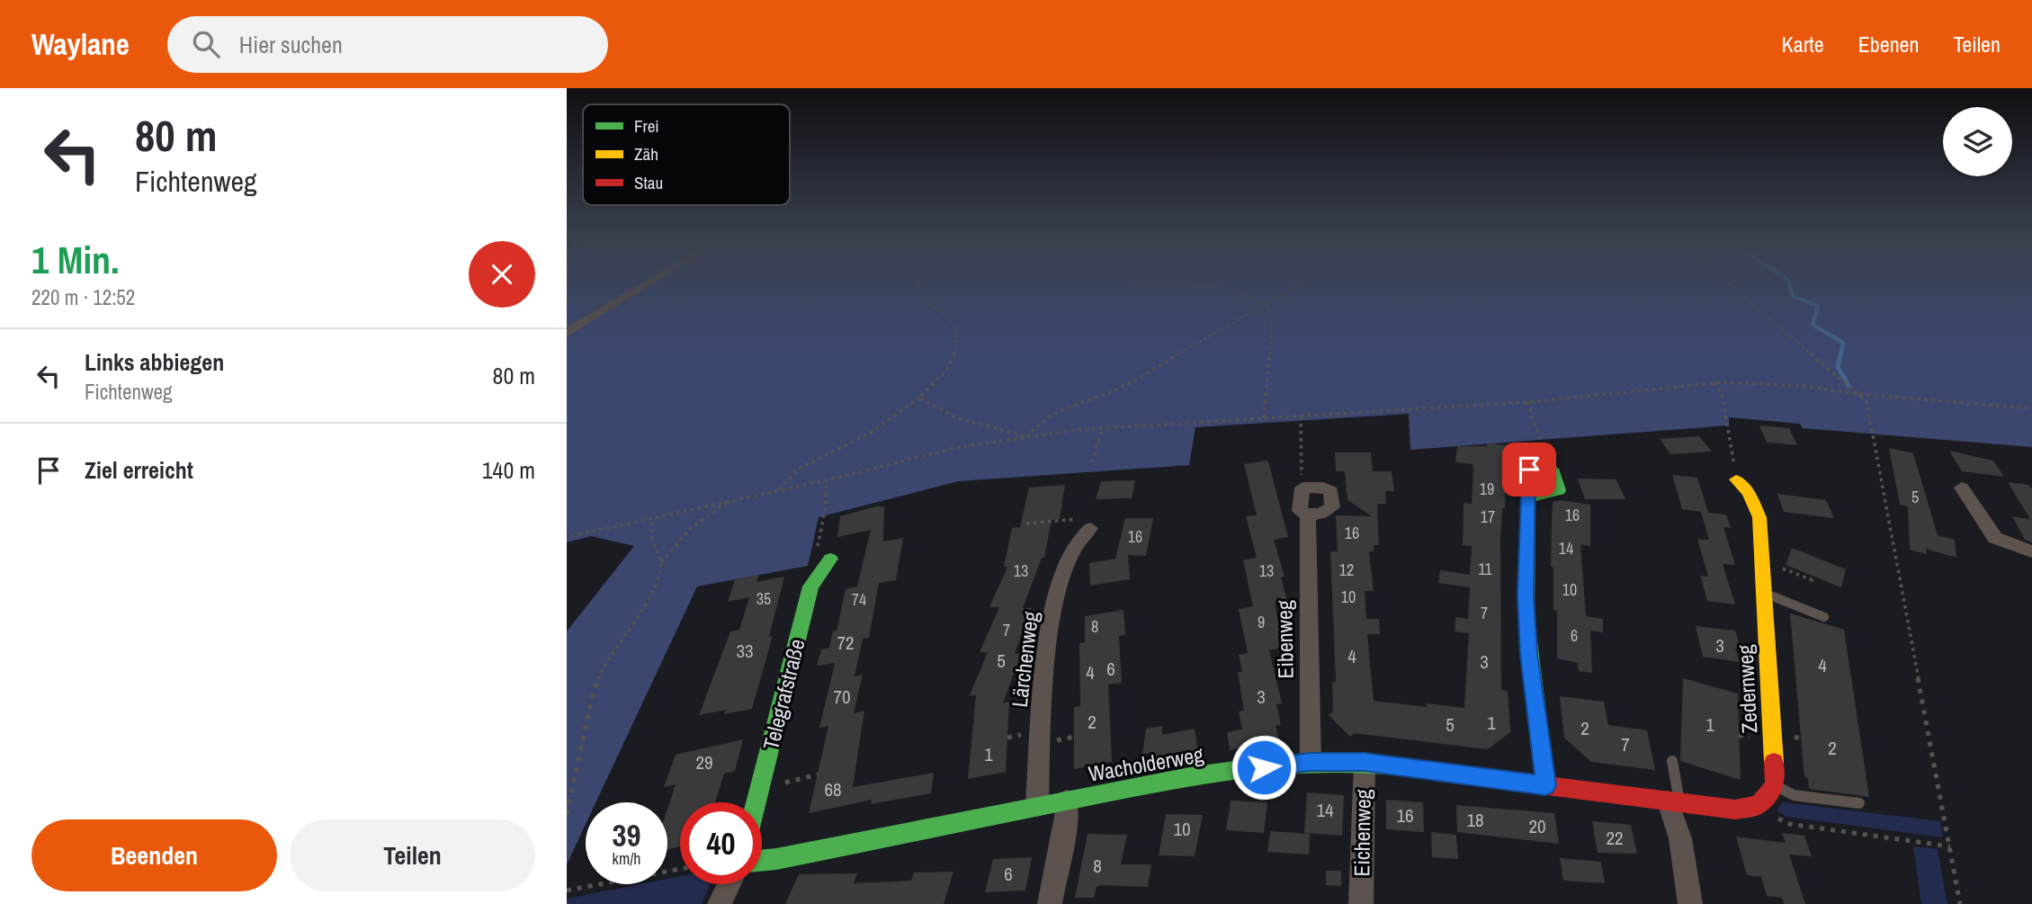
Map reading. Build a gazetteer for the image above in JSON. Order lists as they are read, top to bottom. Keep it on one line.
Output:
{"streets":{"street":["Eibenweg","Lärchenweg","Zedernweg","Telegrafstraße","Wacholderweg","Eichenweg"]},"crossings":[["Eibenweg","Wacholderweg"],["Lärchenweg","Wacholderweg"],["Wacholderweg","Eichenweg"]],"house_numbers":["19","5","16","17","16","16","14","11","12","13","13","10","10","35","74","7","9","8","7","6","72","3","33","4","5","3","4","6","4","70","3","2","1","5","1","2","7","2","1","29","68","14","16","18","20","10","22","8","6"],"legend":["Frei","Zäh","Stau"],"page":{"header":"Waylane","search":"Hier suchen","nav":["Karte","Ebenen","Teilen"],"turn":["80 m","Fichtenweg"],"heading":["1 Min.","220 m · 12:52"],"list":[{"name":"Links abbiegen","note":"Fichtenweg","value":"80 m"},{"name":"Ziel erreicht","value":"140 m"}],"speed":"39 km/h","limit":"40","buttons":["Beenden","Teilen"]}}
